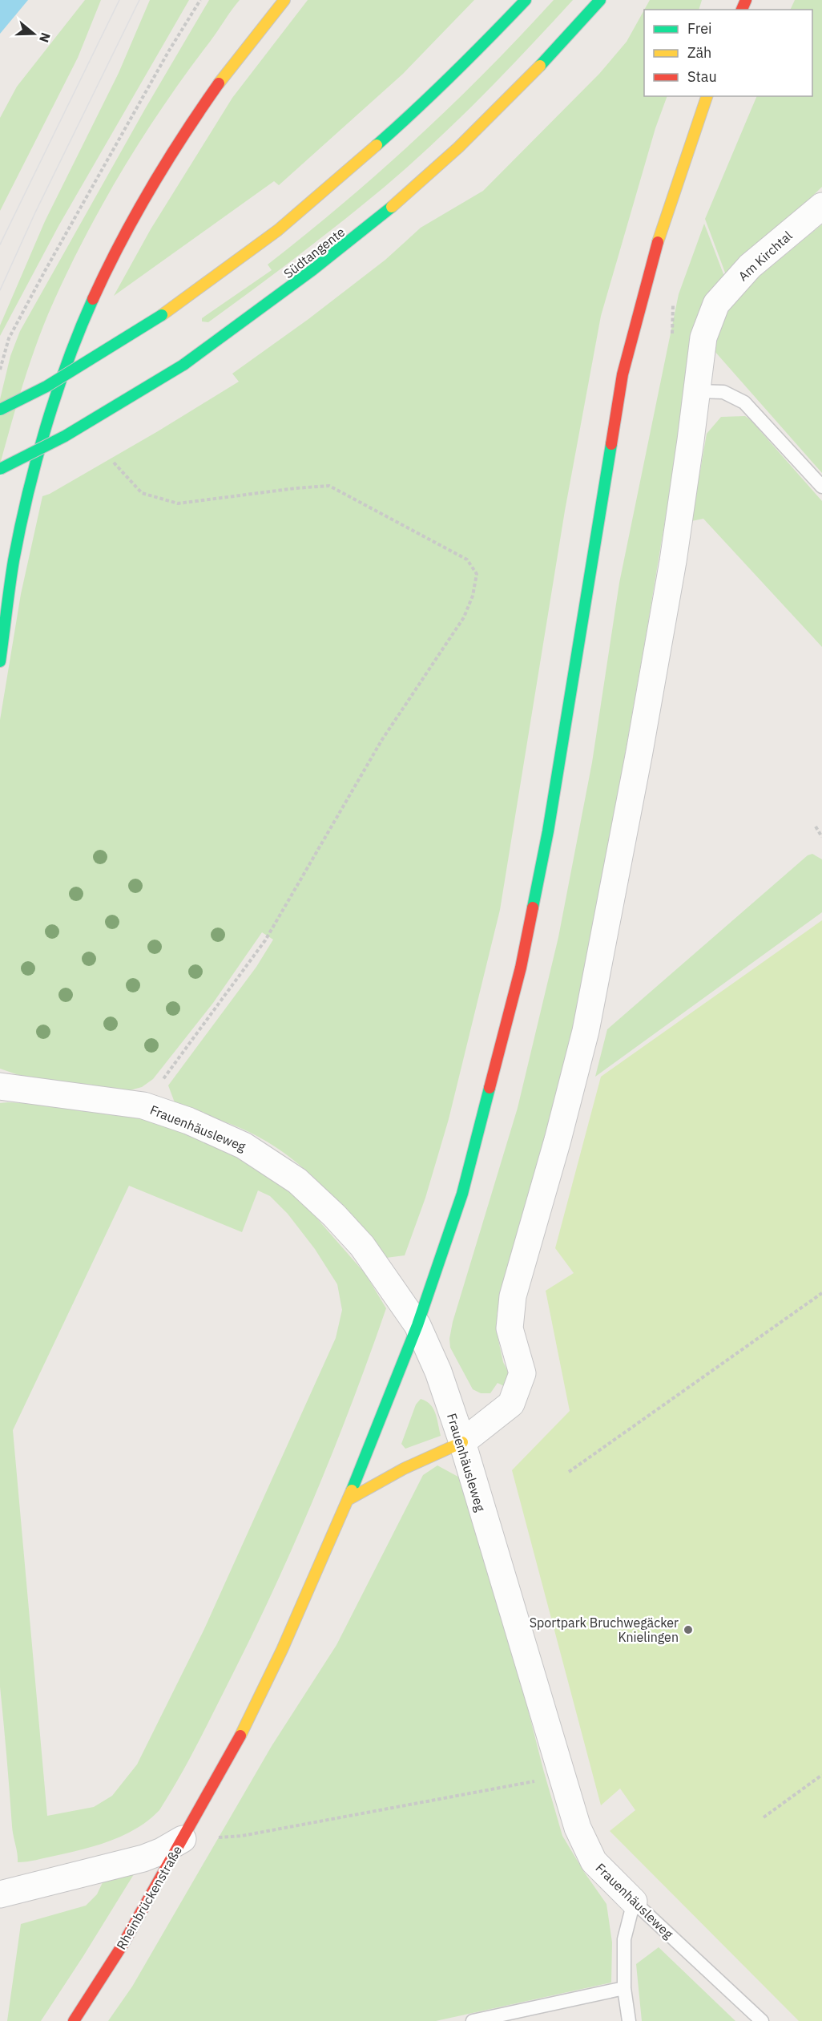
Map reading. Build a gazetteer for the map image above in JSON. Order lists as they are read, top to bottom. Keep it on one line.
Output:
{"streets":{"main road":["Südtangente","Rheinbrückenstraße"],"street":["Am Kirchtal","Frauenhäusleweg"]},"crossings":[["Am Kirchtal","Frauenhäusleweg"]],"places":["Sportpark Bruchwegäcker Knielingen"],"legend":["Frei","Zäh","Stau"],"north":"right"}
